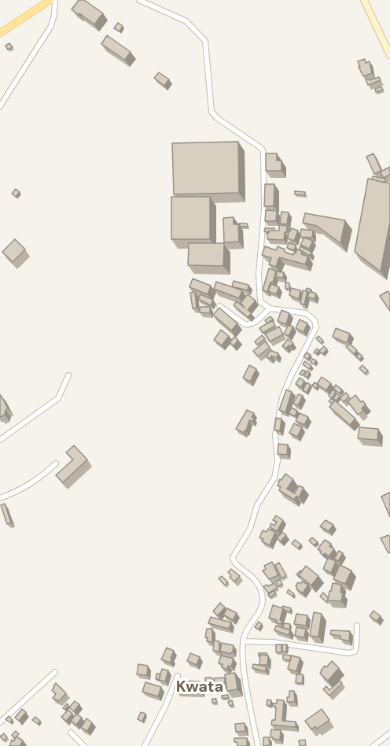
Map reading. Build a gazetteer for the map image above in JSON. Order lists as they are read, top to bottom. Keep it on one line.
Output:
{"districts":["Kwata"]}
